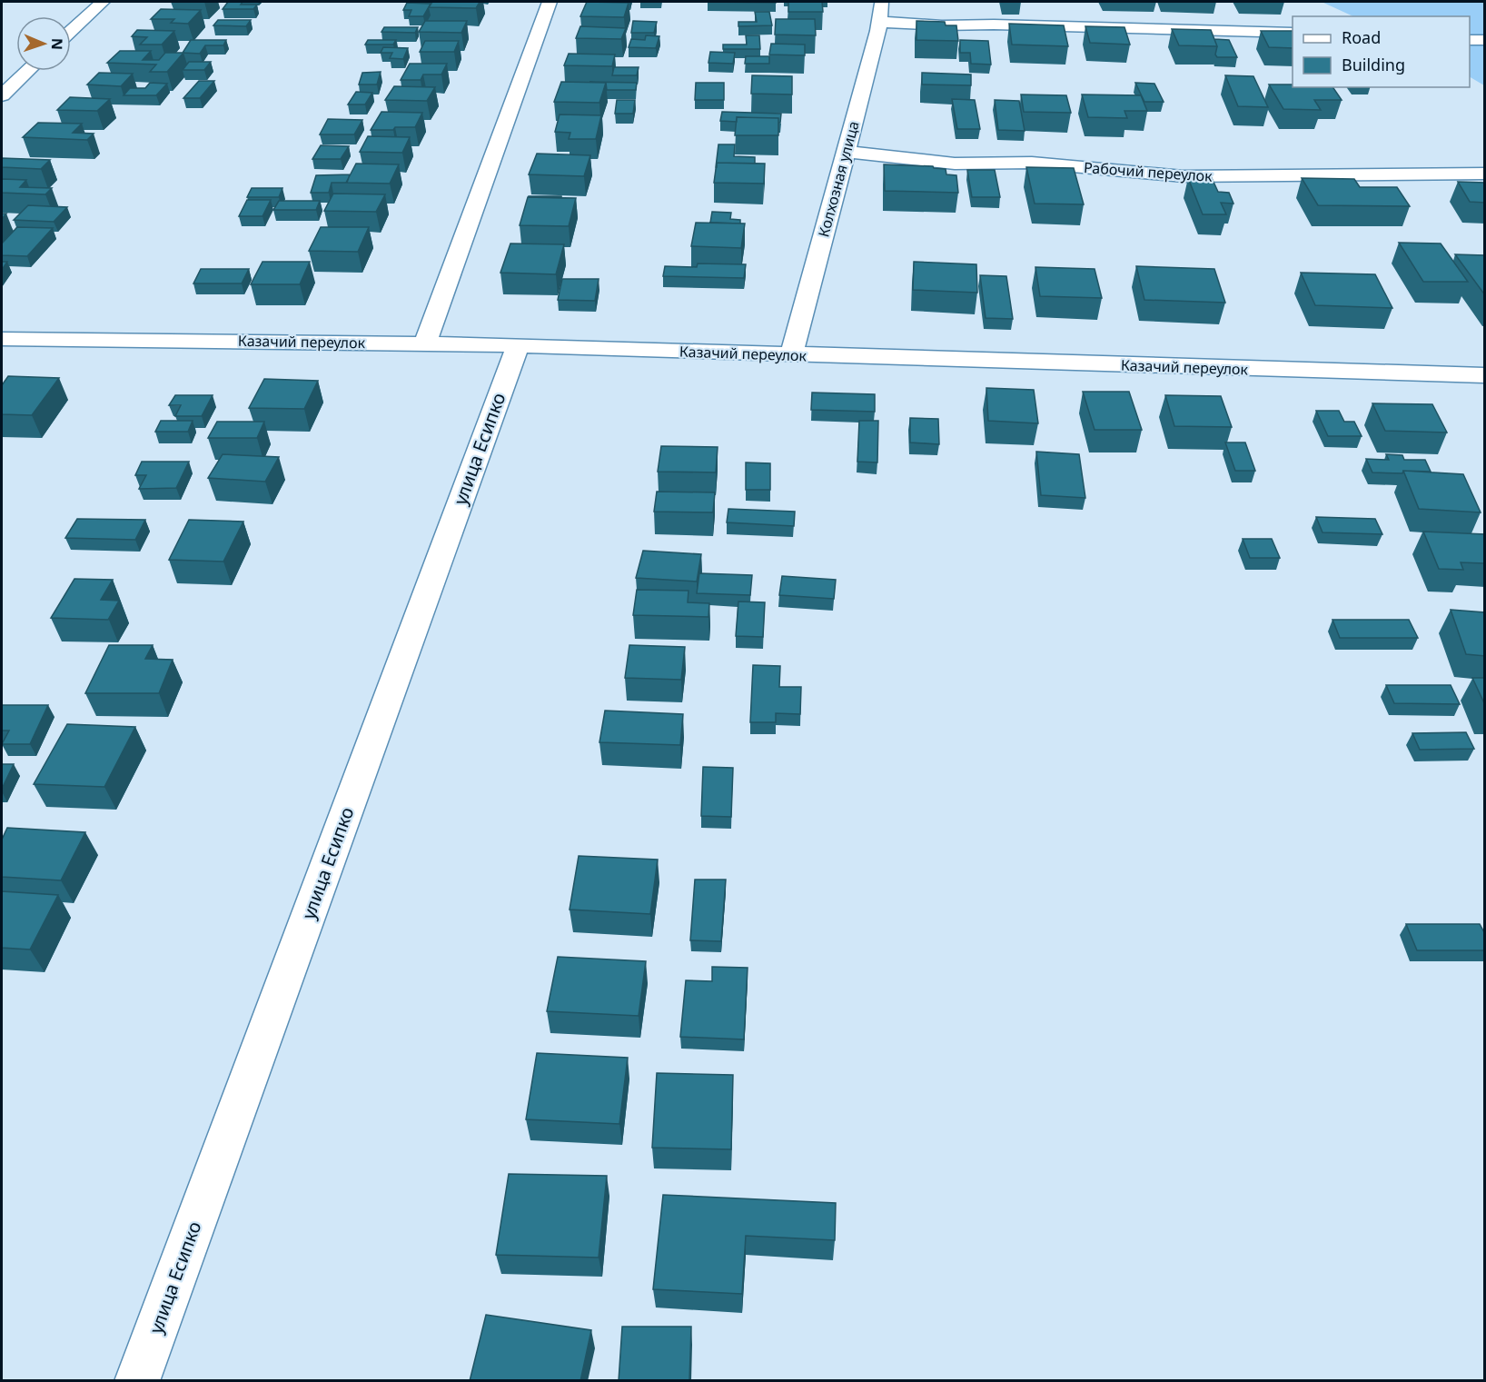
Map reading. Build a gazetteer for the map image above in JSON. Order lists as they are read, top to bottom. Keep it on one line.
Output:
{"streets":{"street":["Рабочий переулок","Колхозная улица","Казачий переулок","улица Есипко"]},"crossings":[["Рабочий переулок","Колхозная улица"],["Колхозная улица","Казачий переулок"],["Казачий переулок","улица Есипко"]],"legend":["Road","Building"],"north":"right"}
